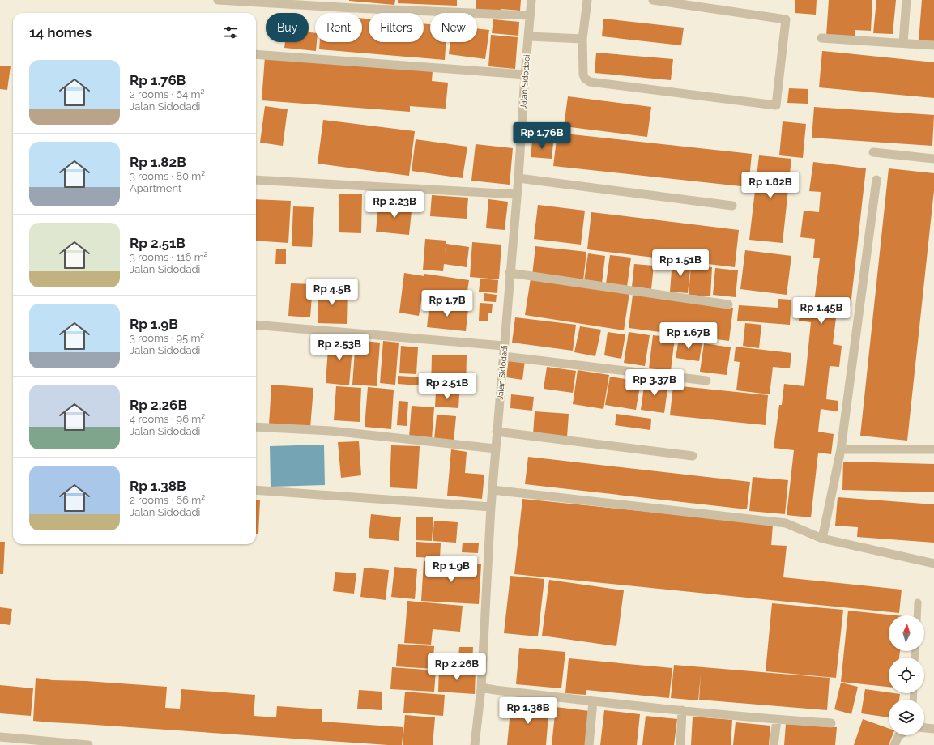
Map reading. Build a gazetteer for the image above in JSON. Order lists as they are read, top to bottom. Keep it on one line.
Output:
{"streets":{"street":["Jalan Sidodadi"]},"north":"top","page":{"chip":["Buy","Rent","Filters","New"],"heading":"14 homes","list":[{"name":"Rp 1.76B","note":"2 rooms · 64 m² · Jalan Sidodadi"},{"name":"Rp 1.82B","note":"3 rooms · 80 m² · Apartment"},{"name":"Rp 2.51B","note":"3 rooms · 116 m² · Jalan Sidodadi"},{"name":"Rp 1.9B","note":"3 rooms · 95 m² · Jalan Sidodadi"},{"name":"Rp 2.26B","note":"4 rooms · 96 m² · Jalan Sidodadi"},{"name":"Rp 1.38B","note":"2 rooms · 66 m² · Jalan Sidodadi"}],"price":["Rp 1.76B","Rp 1.82B","Rp 2.23B","Rp 1.51B","Rp 4.5B","Rp 1.7B","Rp 1.45B","Rp 1.67B","Rp 2.53B","Rp 3.37B","Rp 2.51B","Rp 1.9B","Rp 2.26B","Rp 1.38B"]}}
